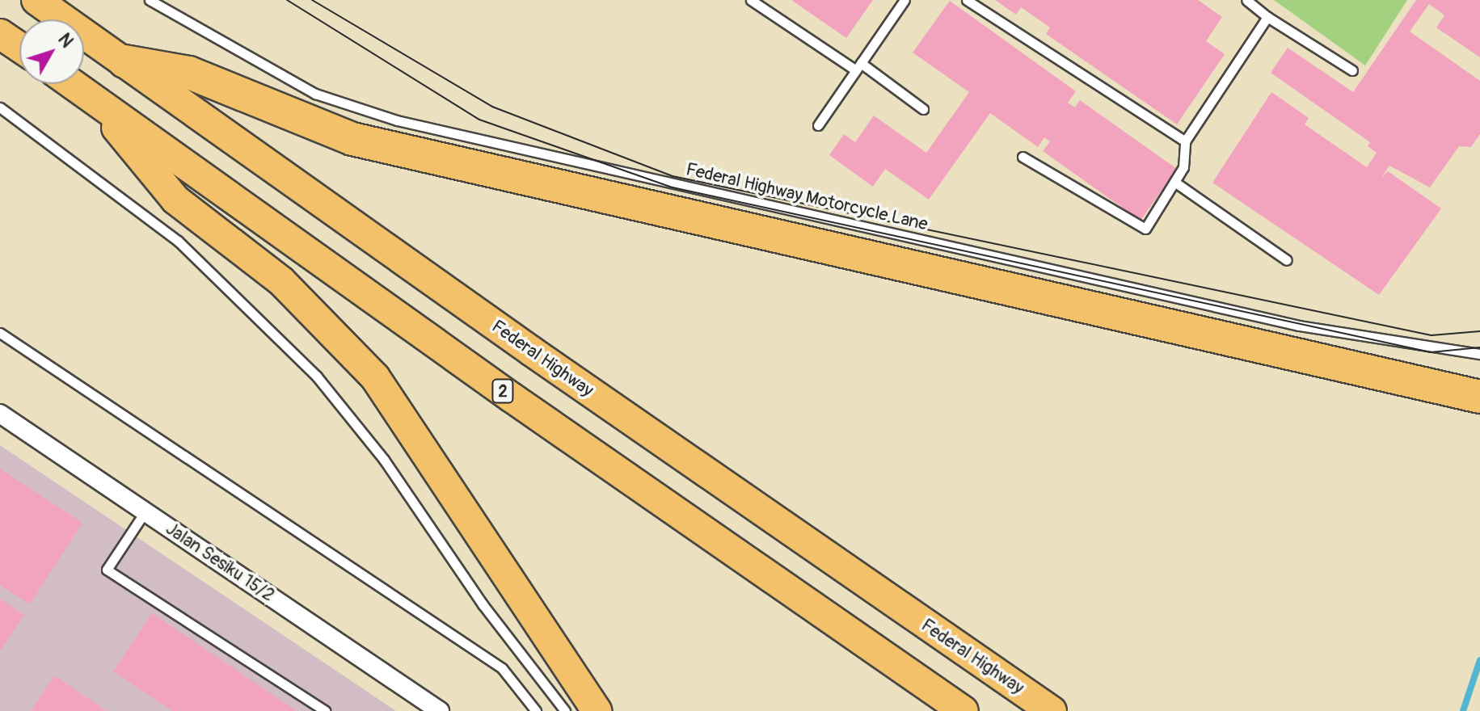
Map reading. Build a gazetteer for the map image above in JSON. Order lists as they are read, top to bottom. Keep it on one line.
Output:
{"streets":{"highway":["Federal Highway","2"],"street":["Jalan Sesiku 15/2"],"lane":["Federal Highway Motorcycle Lane"]},"north":"top right"}
